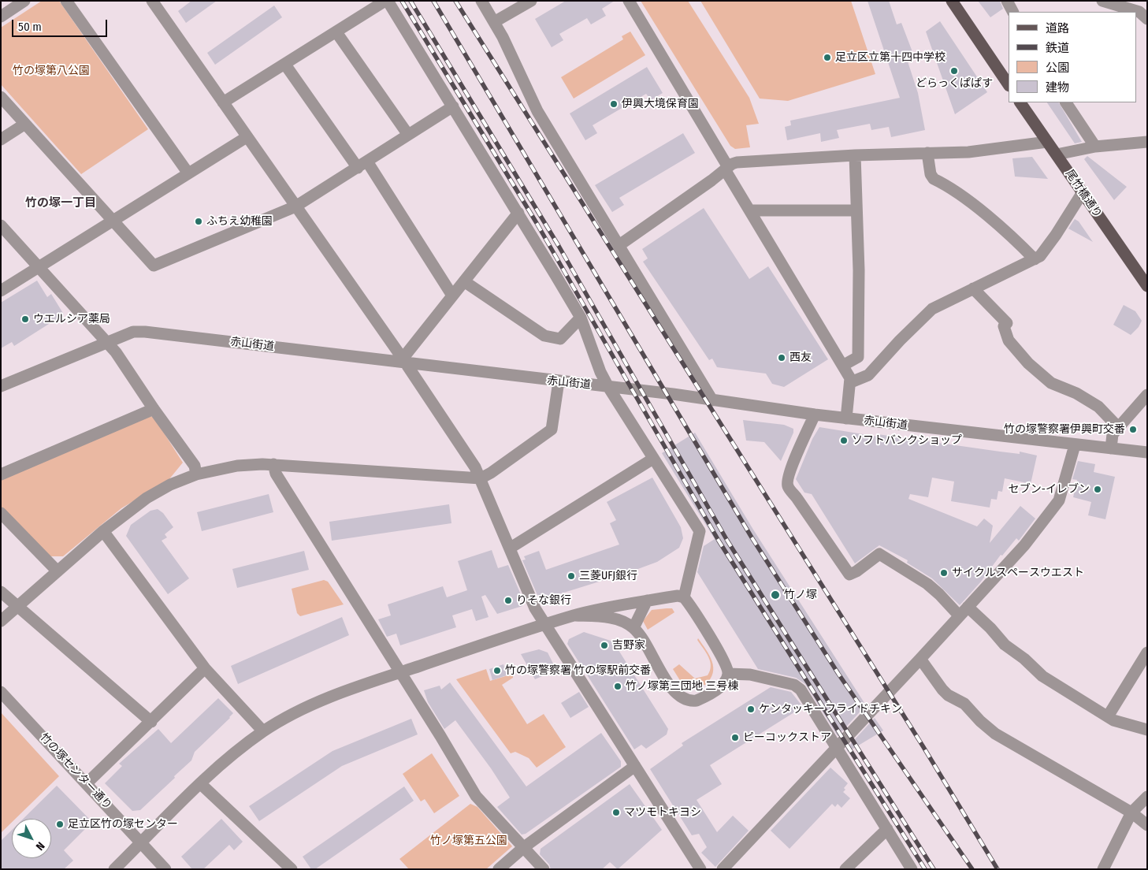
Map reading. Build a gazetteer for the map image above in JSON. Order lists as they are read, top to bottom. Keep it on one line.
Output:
{"streets":{"main road":["尾竹橋通り"],"street":["赤山街道","竹の塚センター通り"]},"districts":["竹の塚一丁目"],"parks":["竹の塚第八公園","竹ノ塚第五公園"],"places":["足立区立第十四中学校","どらっくぱぱす","伊興大境保育園","ふちえ幼稚園","ウエルシア薬局","西友","竹の塚警察署伊興町交番","ソフトバンクショップ","セブン-イレブン","サイクルスペースウエスト","三菱UFJ銀行","竹ノ塚","りそな銀行","吉野家","竹の塚警察署 竹の塚駅前交番","竹ノ塚第三団地 三号棟","ケンタッキーフライドチキン","ピーコックストア","マツモトキヨシ","足立区竹の塚センター"],"legend":["道路","鉄道","公園","建物"],"scale_bar":"50 m","north":"bottom right"}
